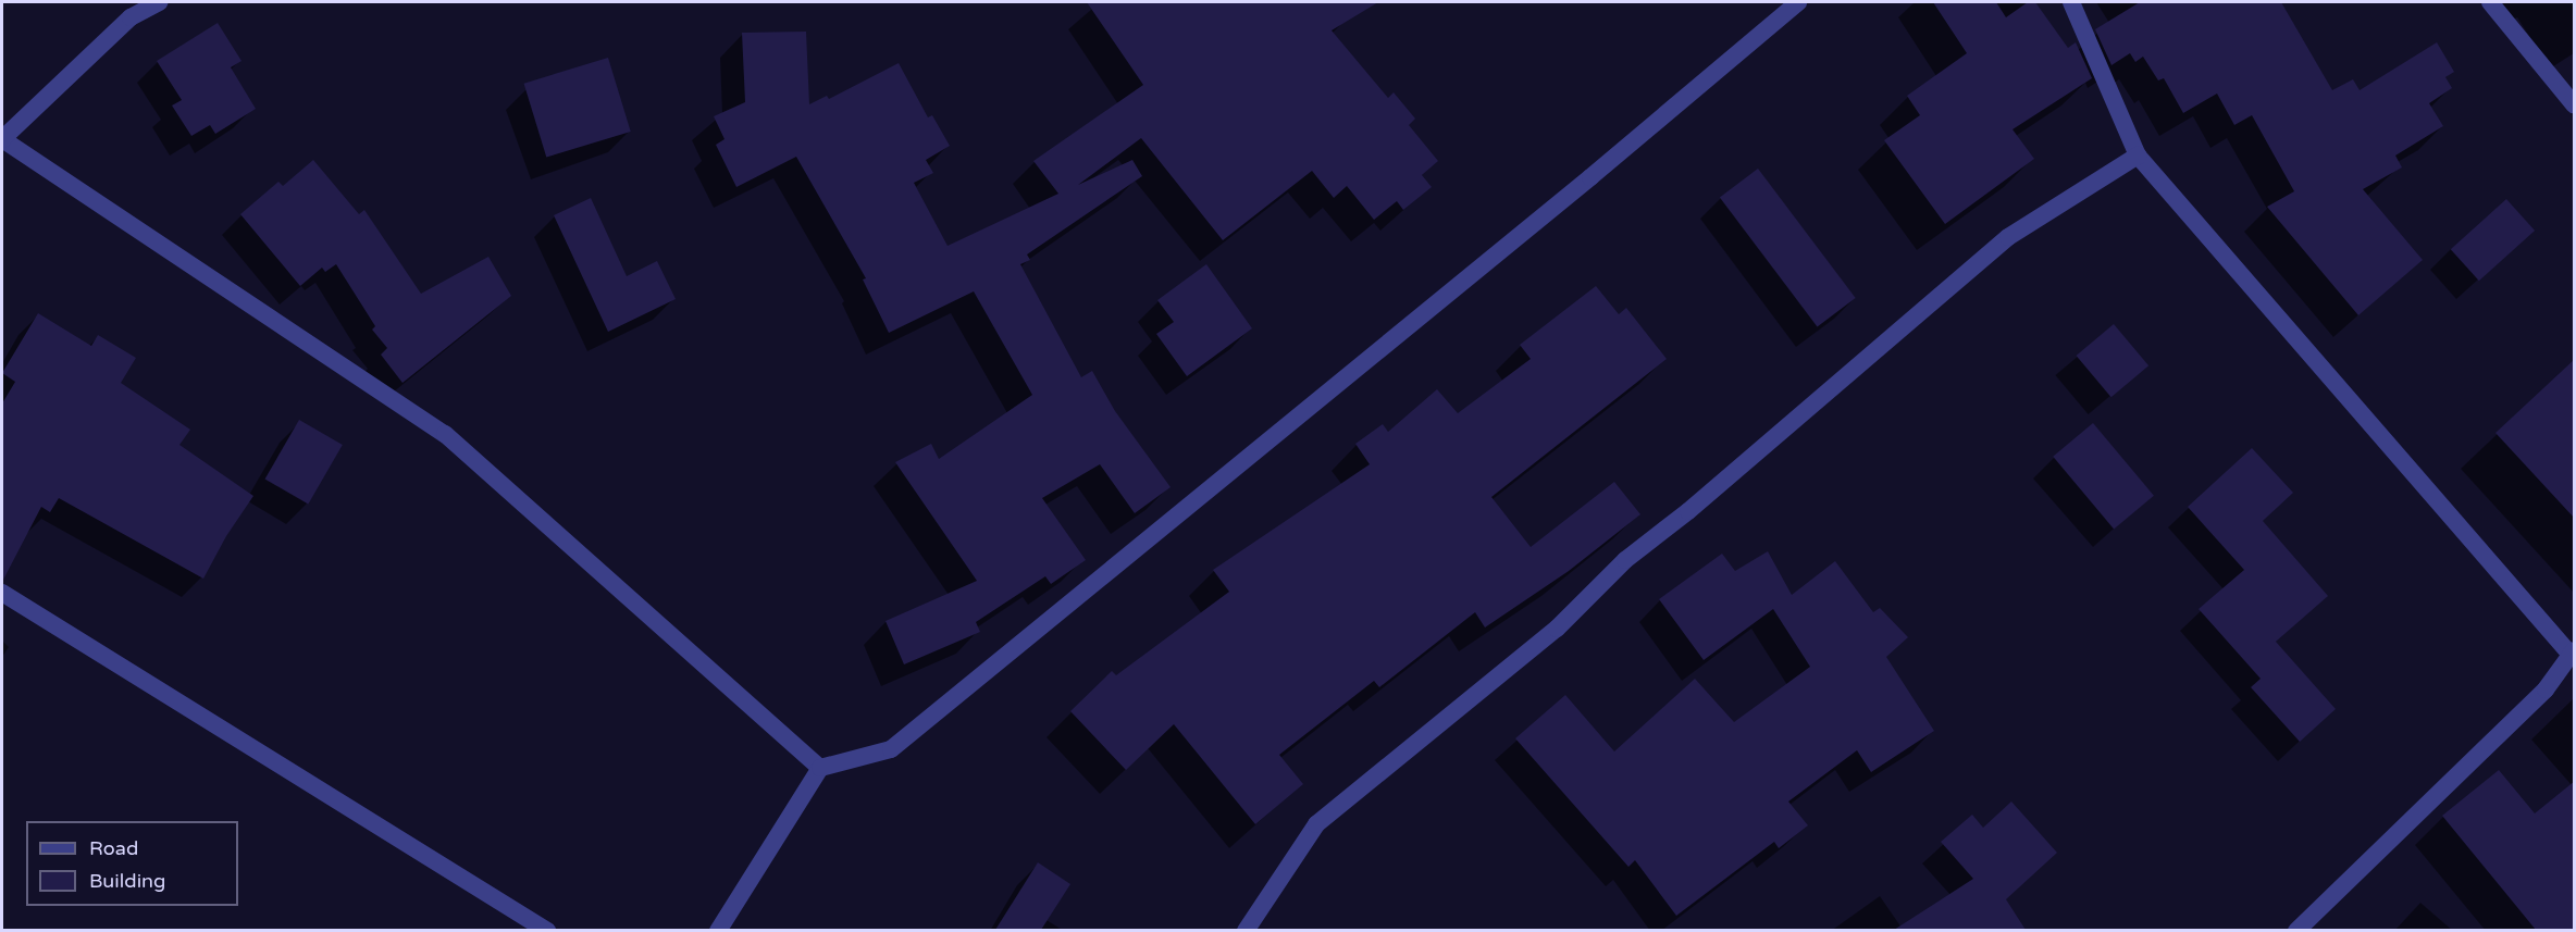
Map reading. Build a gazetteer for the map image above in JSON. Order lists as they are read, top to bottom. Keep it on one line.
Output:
{"legend":["Road","Building"]}
